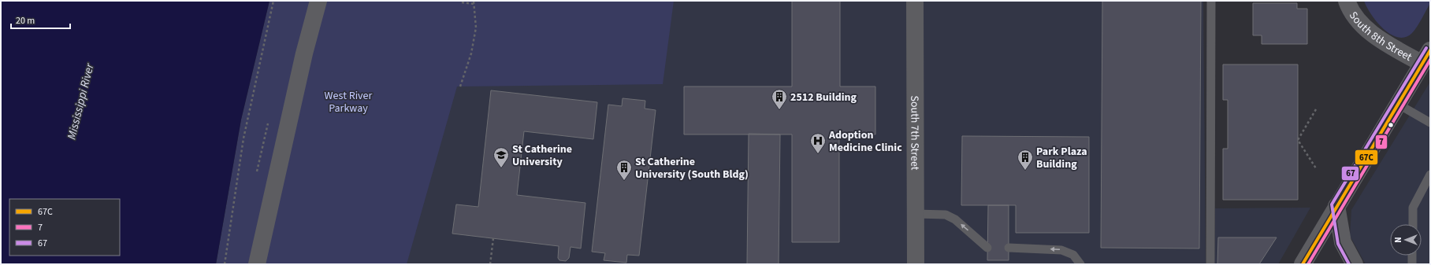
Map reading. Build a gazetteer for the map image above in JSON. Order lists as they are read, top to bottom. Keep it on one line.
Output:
{"streets":{"street":["South 8th Street","South 7th Street"]},"water":["Mississippi River"],"parks":["West River Parkway"],"places":{"building":["2512 Building","Park Plaza Building","St Catherine University (South Bldg)"],"hospital":["Adoption Medicine Clinic"],"school or university":["St Catherine University"]},"lines":["transit line 67","transit line 67C","transit line 7"],"legend":["67C","7","67"],"scale_bar":"20 m","north":"left"}
